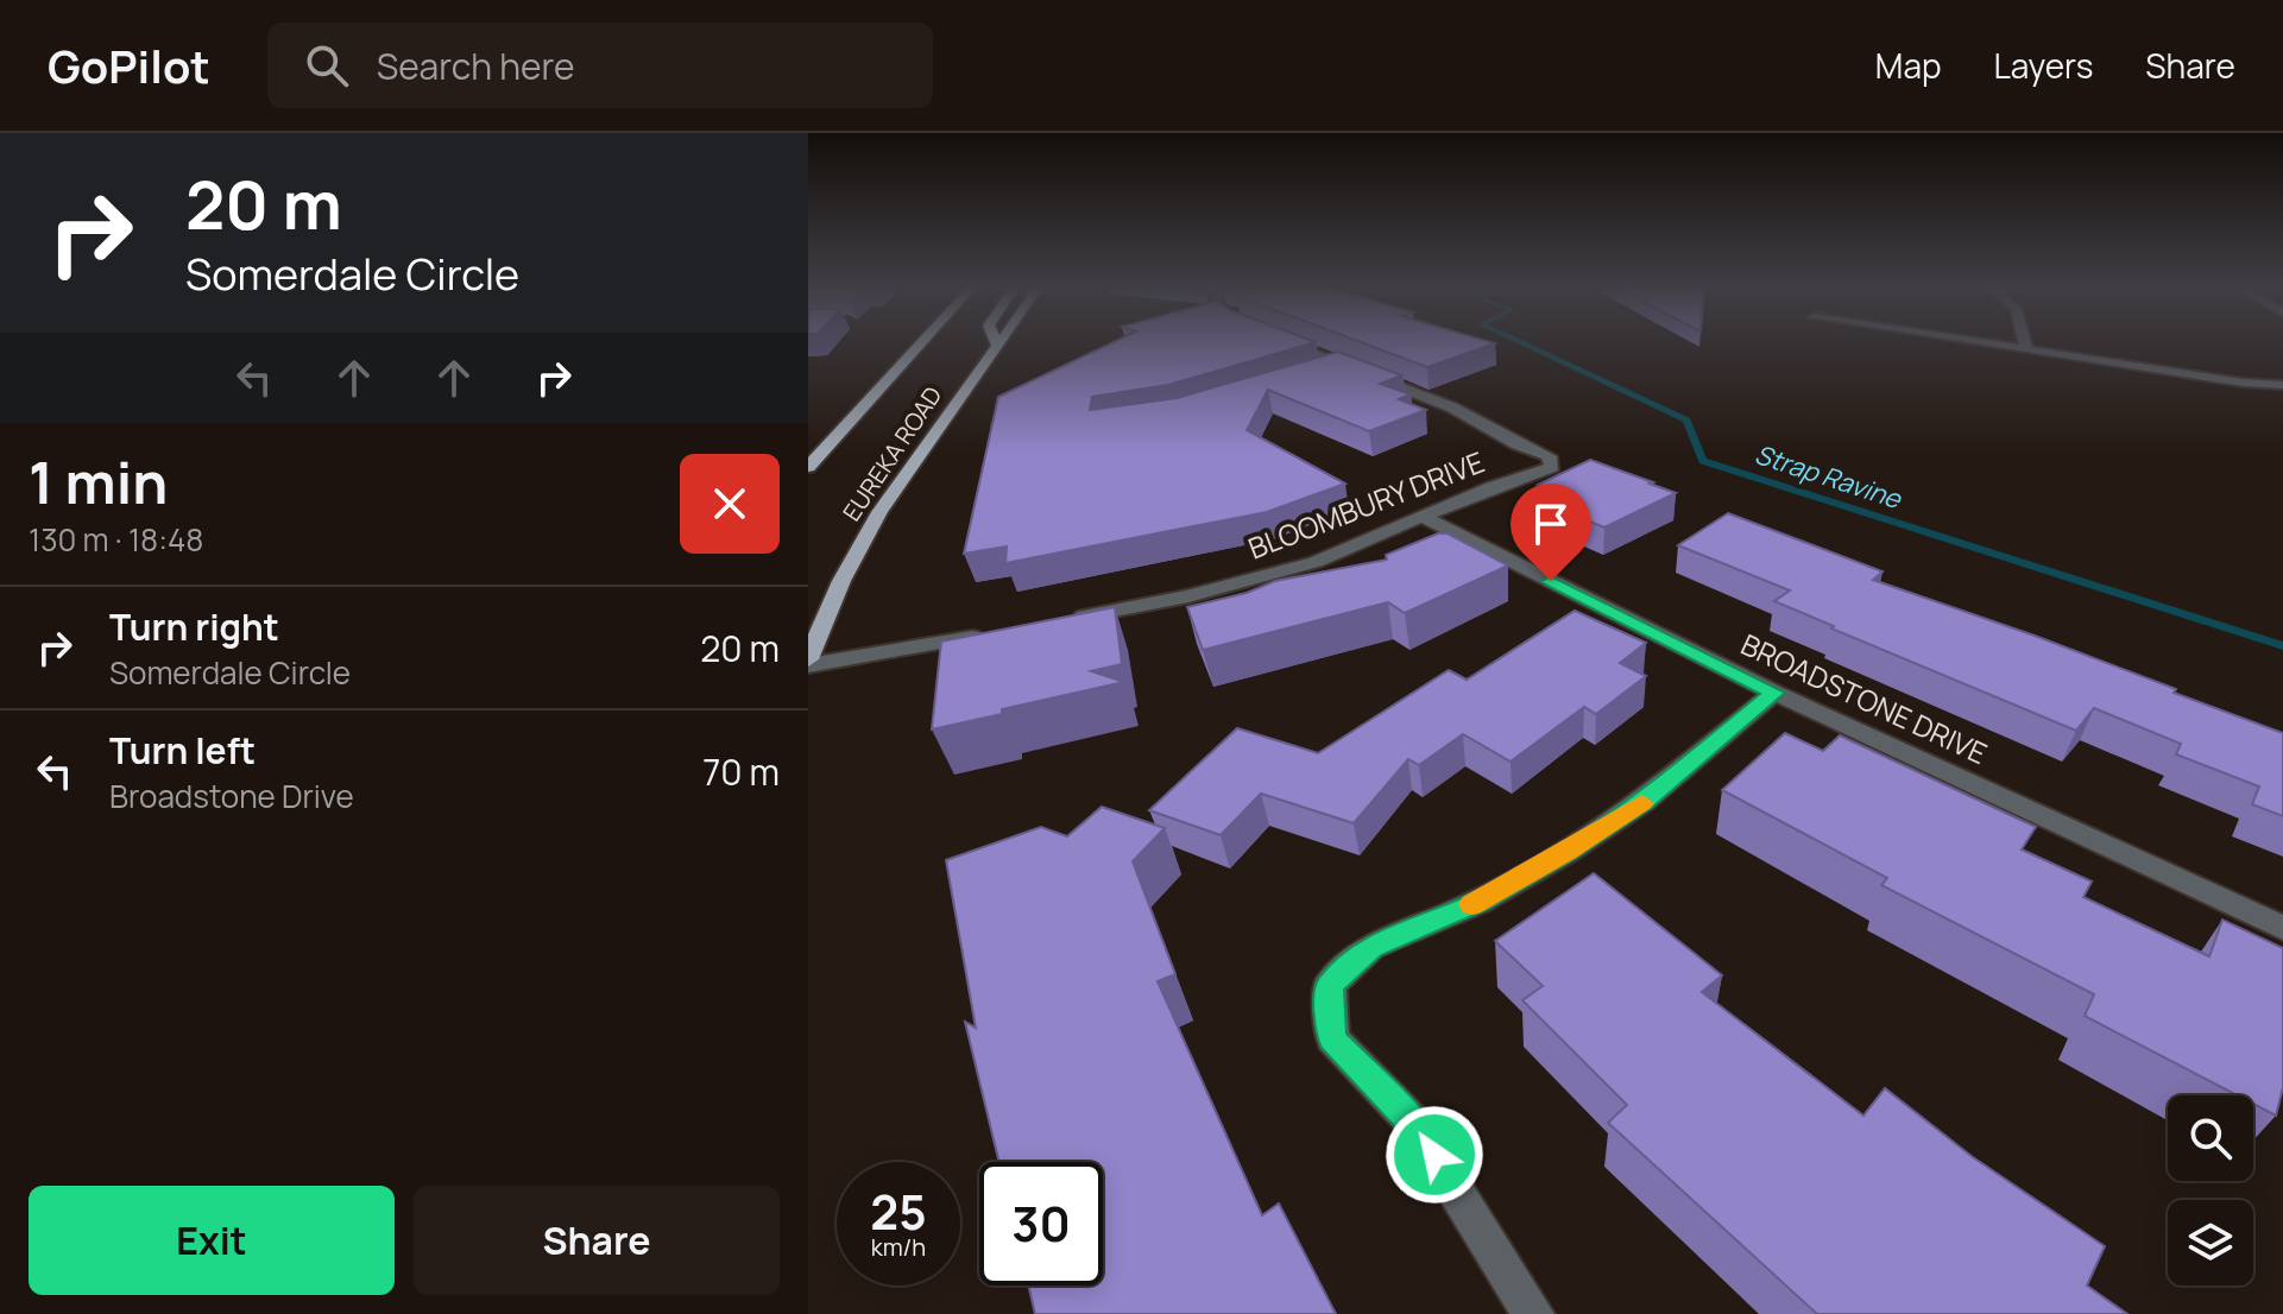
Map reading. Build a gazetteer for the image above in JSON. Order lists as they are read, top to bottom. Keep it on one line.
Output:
{"streets":{"main road":["EUREKA ROAD"],"street":["BLOOMBURY DRIVE","BROADSTONE DRIVE"]},"crossings":[["BLOOMBURY DRIVE","BROADSTONE DRIVE"]],"water":["Strap Ravine"],"page":{"header":"GoPilot","search":"Search here","nav":["Map","Layers","Share"],"turn":["20 m","Somerdale Circle"],"heading":["1 min","130 m · 18:48"],"list":[{"name":"Turn right","note":"Somerdale Circle","value":"20 m"},{"name":"Turn left","note":"Broadstone Drive","value":"70 m"}],"speed":"25 km/h","limit":"30","buttons":["Exit","Share"]}}
